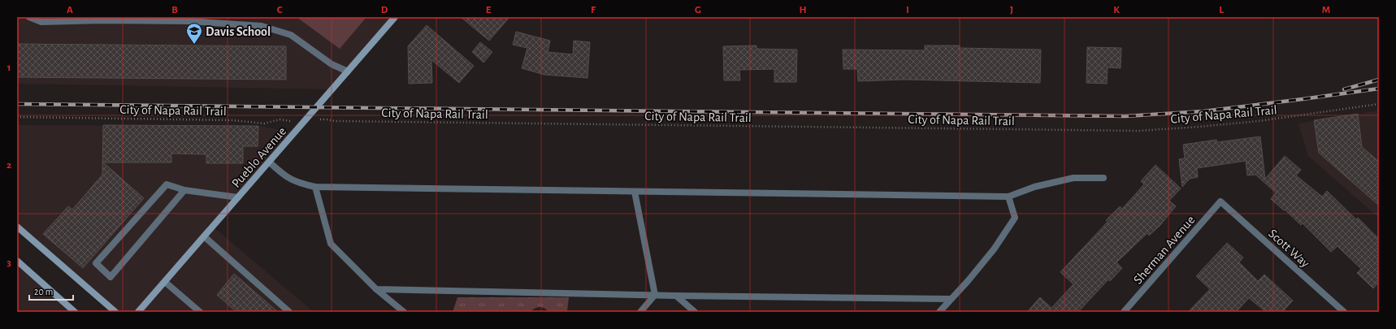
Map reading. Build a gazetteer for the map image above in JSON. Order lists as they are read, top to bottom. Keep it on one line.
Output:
{"streets":{"street":["Pueblo Avenue","Scott Way","Sherman Avenue"],"path":["City of Napa Rail Trail"]},"crossings":[["City of Napa Rail Trail","Pueblo Avenue"],["Scott Way","Sherman Avenue"]],"places":{"school or university":["Davis School"]},"scale_bar":"20 m","grid":{"columns":["A","B","C","D","E","F","G","H","I","J","K","L","M"],"rows":["1","2","3"]}}
